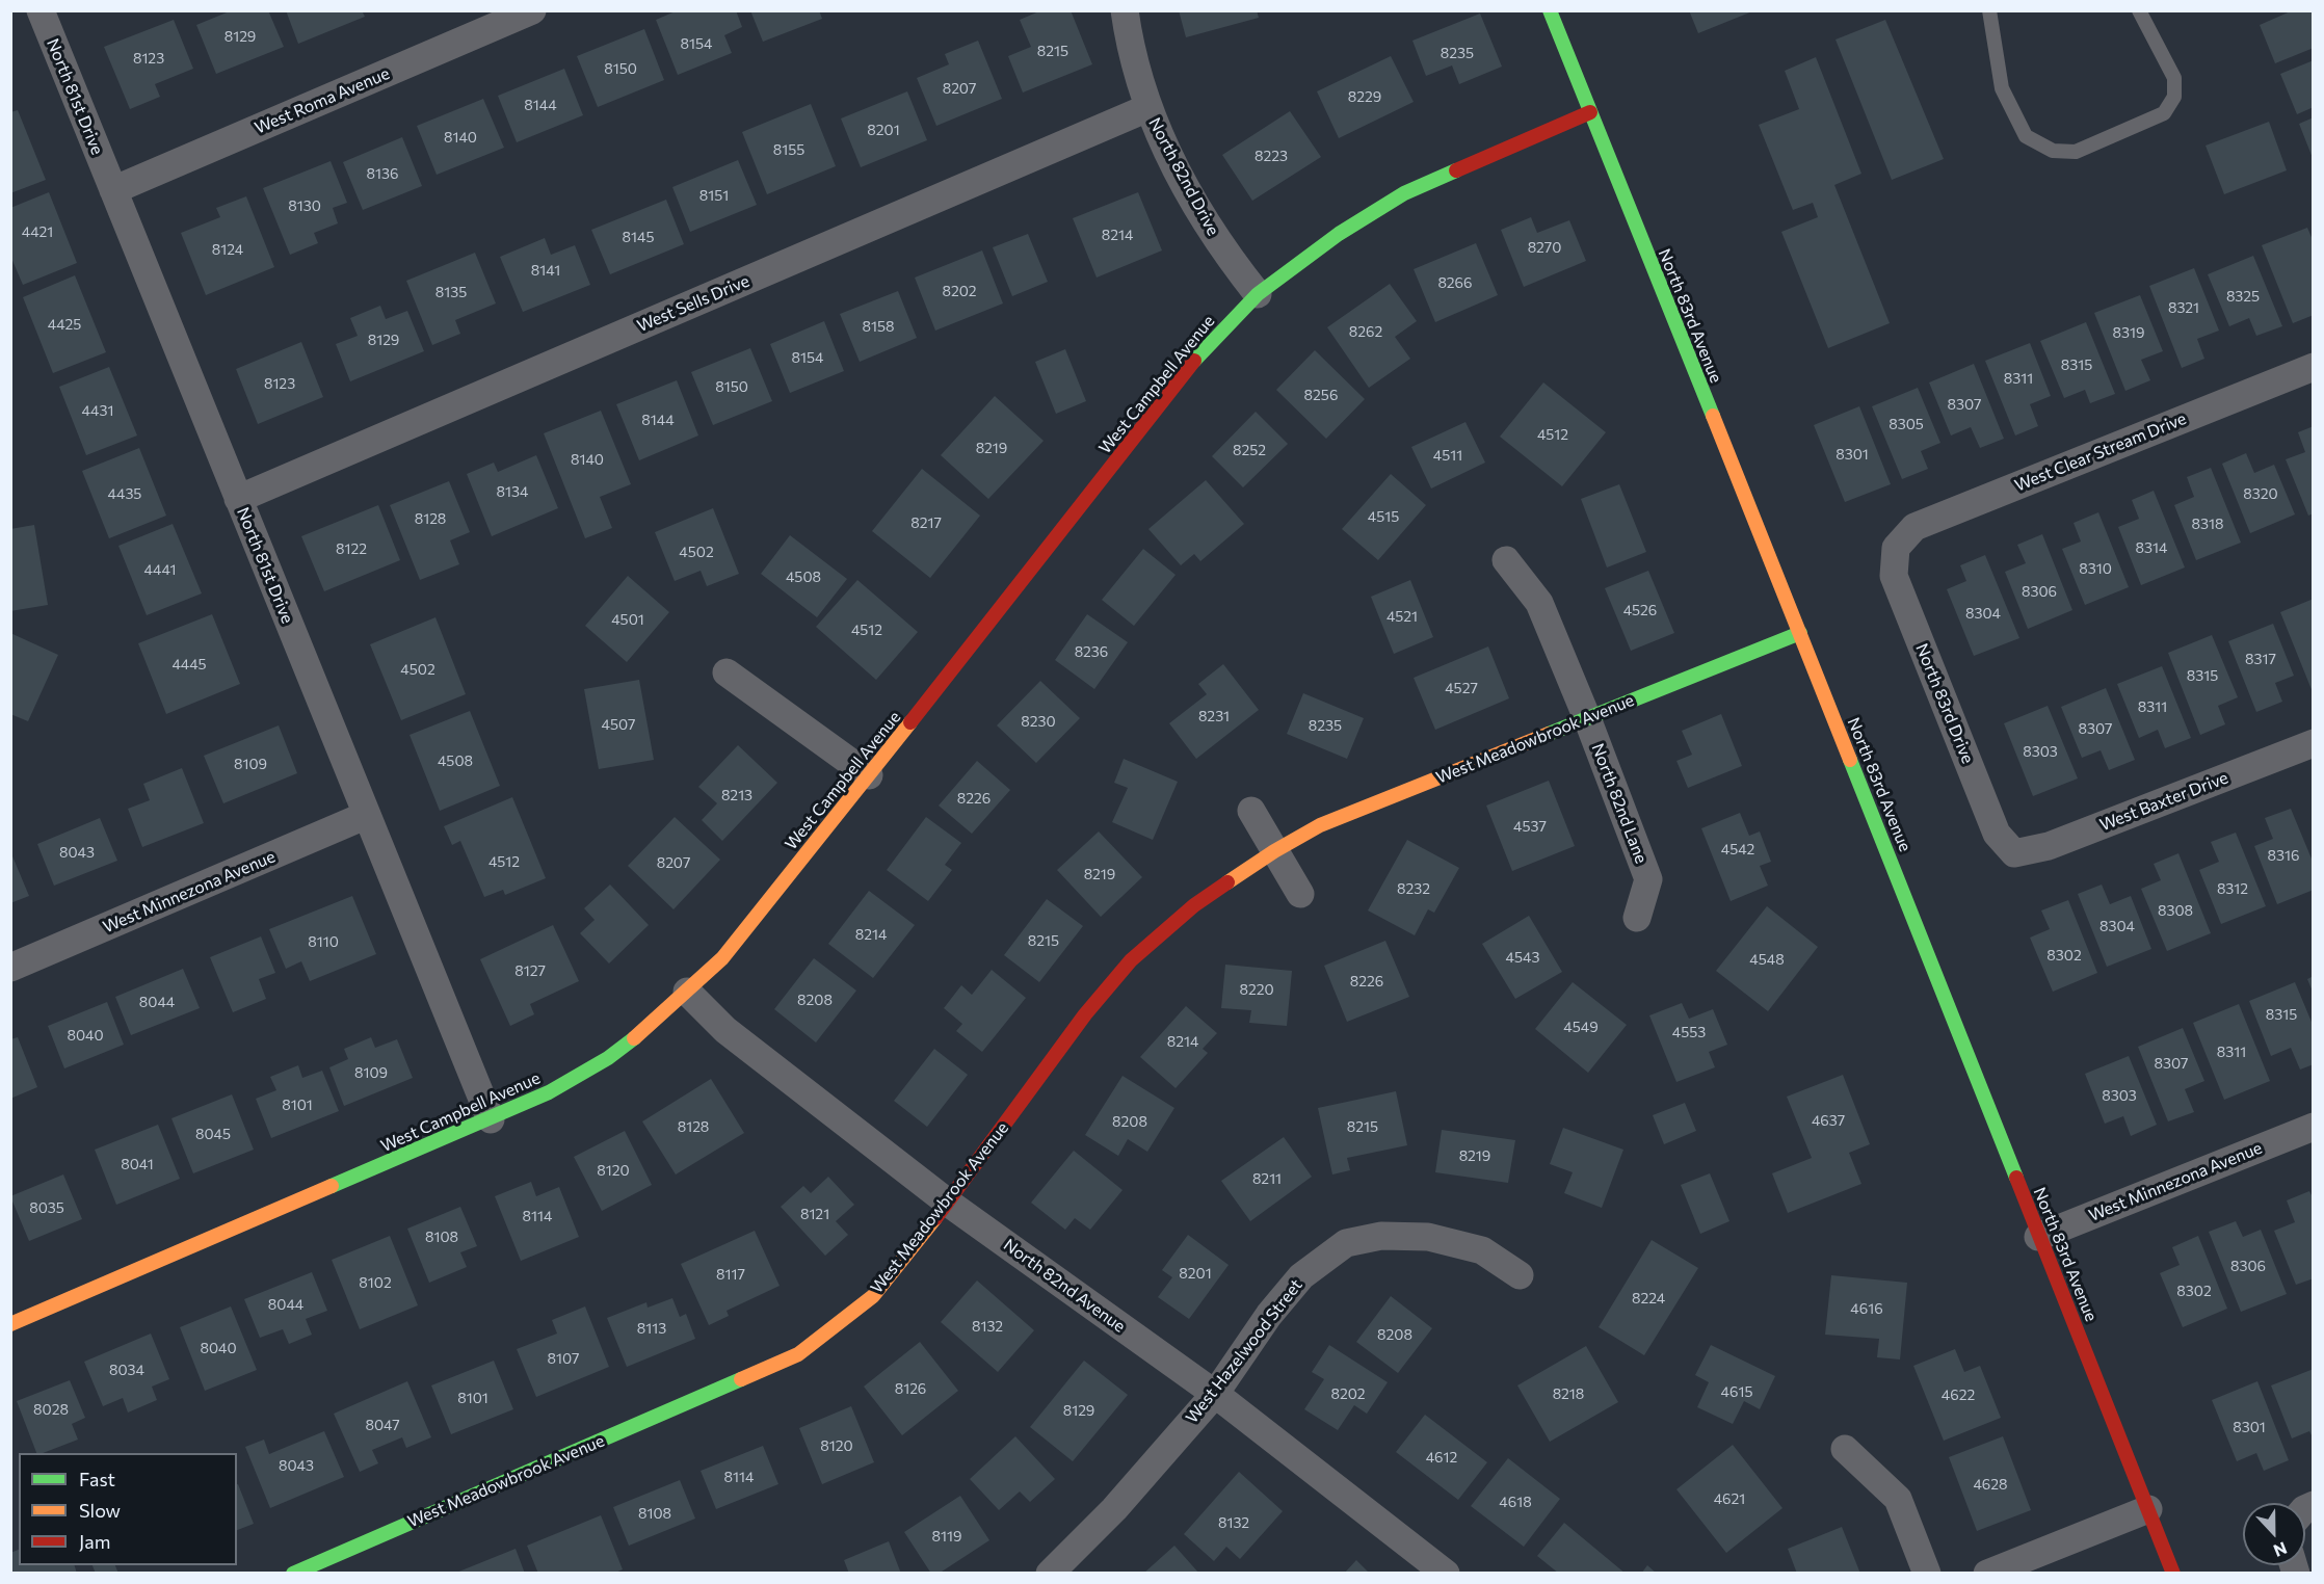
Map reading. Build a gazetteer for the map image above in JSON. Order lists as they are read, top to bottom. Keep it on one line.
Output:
{"streets":{"street":["North 81st Drive","West Roma Avenue","North 82nd Drive","West Sells Drive","North 83rd Avenue","West Campbell Avenue","West Clear Stream Drive","North 83rd Drive","West Meadowbrook Avenue","West Baxter Drive","North 82nd Lane","West Minnezona Avenue","North 82nd Avenue","West Hazelwood Street"]},"crossings":[["North 81st Drive","West Roma Avenue"],["North 81st Drive","West Sells Drive"],["North 81st Drive","West Campbell Avenue"],["North 81st Drive","West Minnezona Avenue"],["North 82nd Drive","West Sells Drive"],["North 82nd Drive","West Campbell Avenue"],["North 83rd Avenue","West Campbell Avenue"],["North 83rd Avenue","West Meadowbrook Avenue"],["North 83rd Avenue","West Minnezona Avenue"],["West Campbell Avenue","North 82nd Avenue"],["West Clear Stream Drive","North 83rd Drive"],["North 83rd Drive","West Baxter Drive"],["West Meadowbrook Avenue","North 82nd Lane"],["West Meadowbrook Avenue","North 82nd Avenue"],["North 82nd Avenue","West Hazelwood Street"]],"house_numbers":["8129","8154","8215","8235","8123","8150","8207","8229","8144","8201","8140","8155","8223","8136","8151","8130","4421","8214","8145","8270","8124","8141","8266","8202","8135","8325","8321","4425","8158","8262","8319","8129","8154","8315","8311","8123","8150","8256","8307","4431","8144","8305","4512","8219","8252","8301","4511","8140","8134","4435","8320","4515","8128","8217","8318","8314","8122","4502","8310","4441","4508","8306","4526","8304","4521","4501","4512","8236","8317","4445","4502","8315","4527","8311","8231","8230","4507","8235","8307","8303","4508","8109","8213","8226","4537","4542","8043","8316","4512","8207","8219","8232","8312","8308","8304","8214","8215","8110","8302","4543","4548","8127","8226","8220","8208","8044","8315","4549","4553","8040","8214","8311","8307","8109","8303","8101","4637","8208","8128","8215","8045","8219","8041","8120","8211","8035","8121","8114","8108","8306","8201","8117","8102","8302","8224","8044","4616","8132","8113","8208","8040","8107","8034","8126","4615","8202","8218","4622","8101","8028","8129","8047","8301","8120","4612","8043","8114","4628","4621","4618","8108","8132","8119"],"legend":["Fast","Slow","Jam"],"north":"bottom"}
